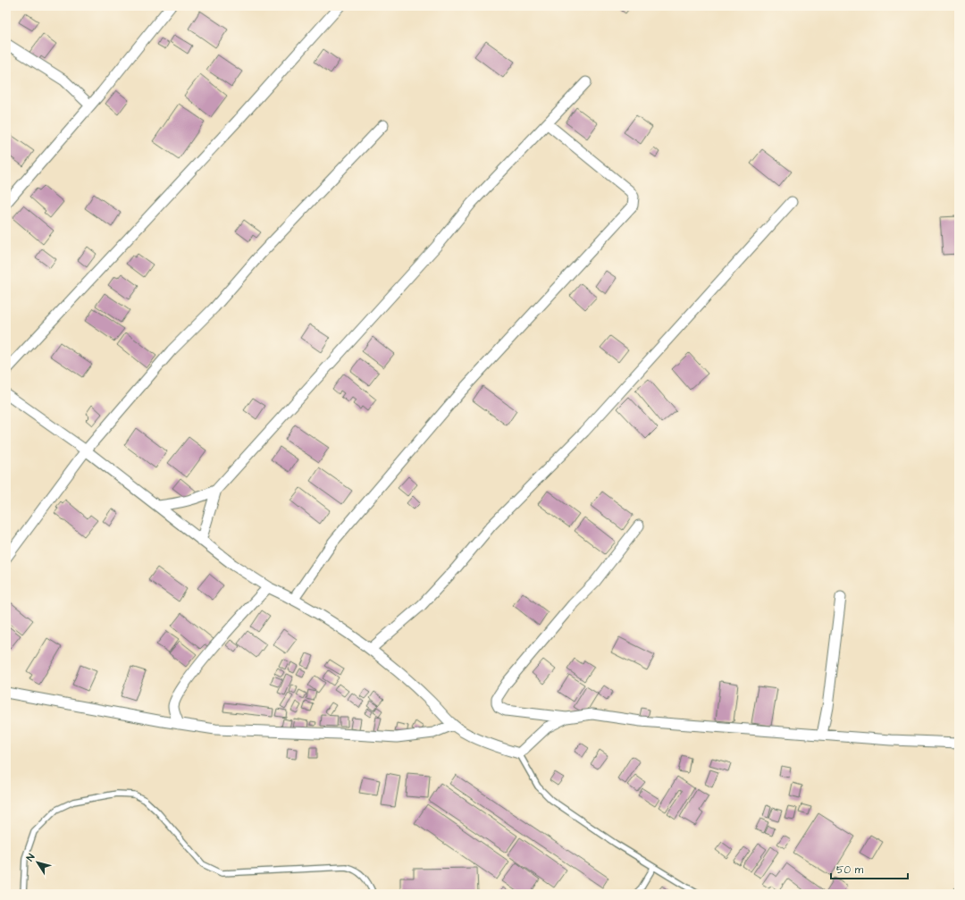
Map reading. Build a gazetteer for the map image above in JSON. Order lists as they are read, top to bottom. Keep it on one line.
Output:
{"scale_bar":"50 m","north":"top left"}
